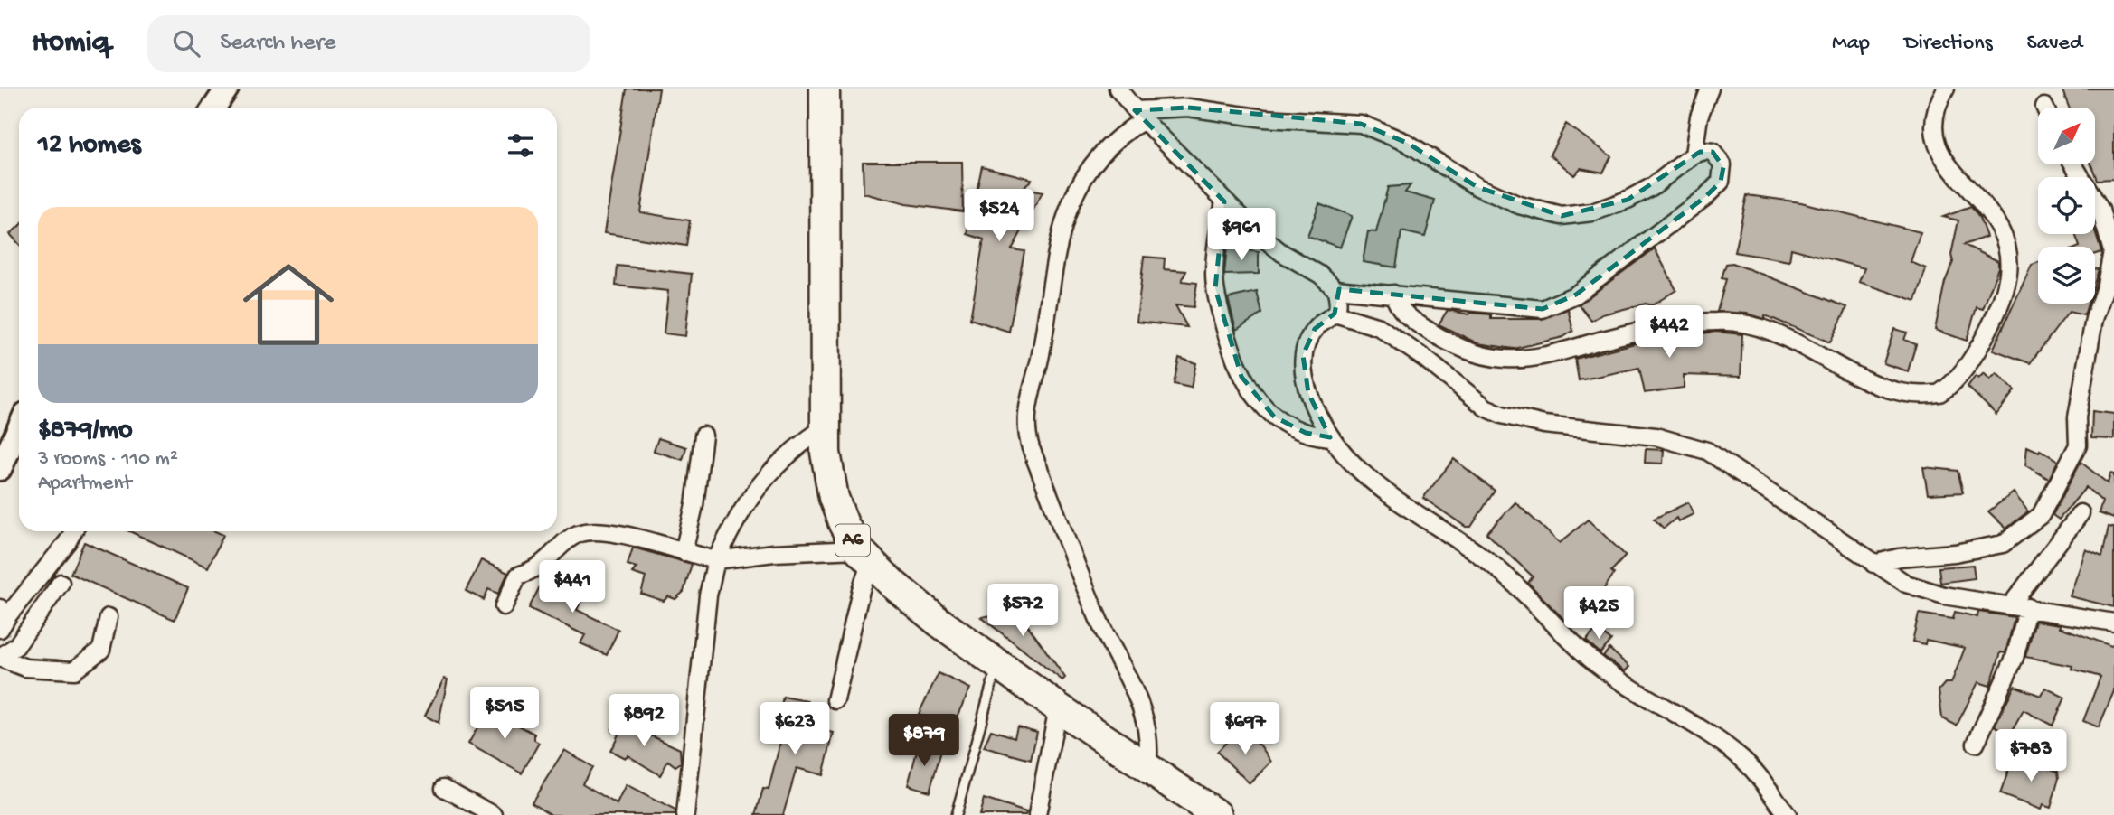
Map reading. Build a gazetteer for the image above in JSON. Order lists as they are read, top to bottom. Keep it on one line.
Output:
{"streets":{"highway":["A6"]},"north":"top right","page":{"header":"Homiq","search":"Search here","nav":["Map","Directions","Saved"],"heading":"12 homes","list":[{"name":"$879/mo","note":"3 rooms · 110 m² · Apartment"}],"price":["$524","$961","$442","$441","$572","$425","$515","$892","$623","$697","$879","$783"]}}
